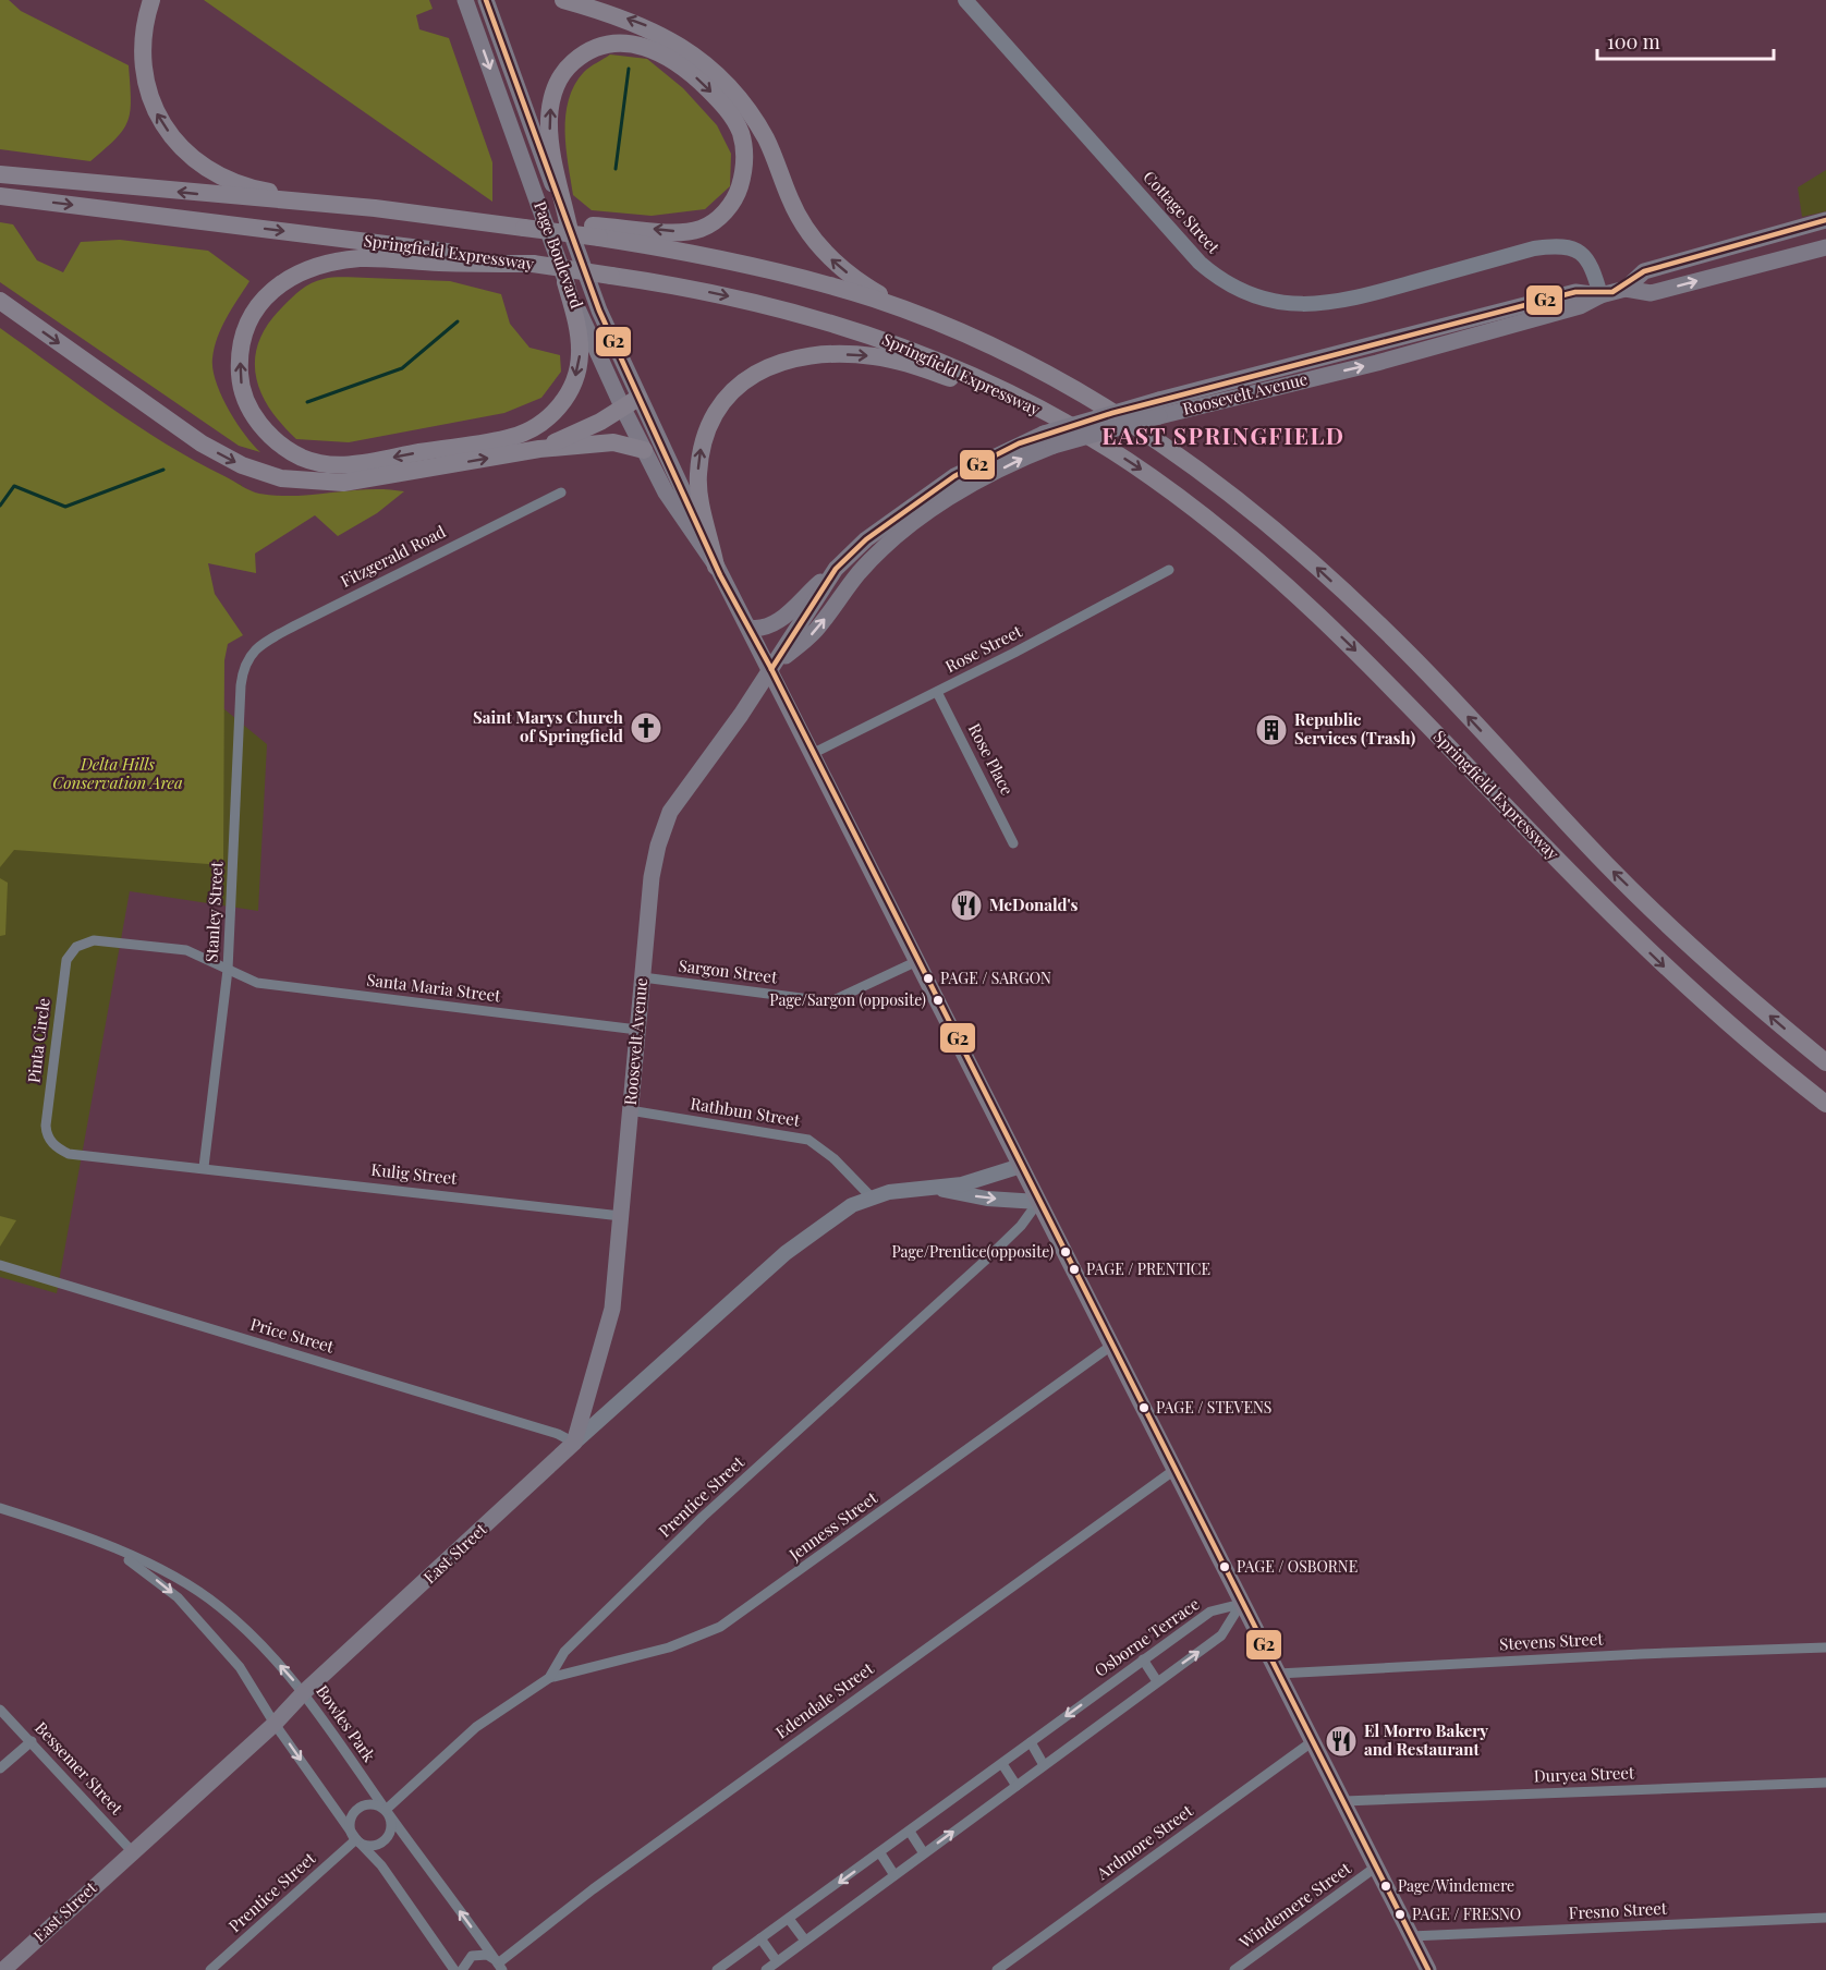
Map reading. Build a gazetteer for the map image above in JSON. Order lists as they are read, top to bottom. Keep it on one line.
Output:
{"streets":{"highway":["Springfield Expressway"],"main road":["Cottage Street","Page Boulevard","Roosevelt Avenue","East Street"],"street":["Fitzgerald Road","Rose Street","Rose Place","Stanley Street","Sargon Street","Santa Maria Street","Pinta Circle","Rathbun Street","Kulig Street","Price Street","Prentice Street","Jenness Street","Osborne Terrace","Stevens Street","Edendale Street","Bowles Park","Bessemer Street","Duryea Street","Ardmore Street","Windemere Street","Fresno Street"]},"crossings":[["Cottage Street","Roosevelt Avenue"],["Page Boulevard","Roosevelt Avenue"],["Page Boulevard","Rose Street"],["Page Boulevard","Sargon Street"],["Page Boulevard","Prentice Street"],["Page Boulevard","Jenness Street"],["Page Boulevard","East Street"],["Page Boulevard","Osborne Terrace"],["Page Boulevard","Stevens Street"],["Page Boulevard","Edendale Street"],["Page Boulevard","Duryea Street"],["Page Boulevard","Ardmore Street"],["Page Boulevard","Windemere Street"],["Page Boulevard","Fresno Street"],["Roosevelt Avenue","Sargon Street"],["Roosevelt Avenue","Santa Maria Street"],["Roosevelt Avenue","Rathbun Street"],["Roosevelt Avenue","Kulig Street"],["Roosevelt Avenue","Price Street"],["Roosevelt Avenue","East Street"],["Fitzgerald Road","Stanley Street"],["Rose Street","Rose Place"],["Stanley Street","Santa Maria Street"],["Stanley Street","Pinta Circle"],["Stanley Street","Kulig Street"],["Santa Maria Street","Pinta Circle"],["Pinta Circle","Kulig Street"],["Rathbun Street","East Street"],["Price Street","East Street"],["Prentice Street","Jenness Street"],["Prentice Street","East Street"],["Prentice Street","Bowles Park"],["East Street","Bowles Park"],["East Street","Bessemer Street"],["Edendale Street","Bowles Park"]],"districts":["EAST SPRINGFIELD"],"parks":["Delta Hills Conservation Area"],"places":{"church":["Saint Marys Church of Springfield"],"building":["Republic Services (Trash)"],"restaurant":["McDonald's","El Morro Bakery and Restaurant"],"other":["PAGE / SARGON","Page/Sargon (opposite)","Page/Prentice(opposite)","PAGE / PRENTICE","PAGE / STEVENS","PAGE / OSBORNE","Page/Windemere","PAGE / FRESNO"]},"lines":["transit line G2"],"scale_bar":"100 m"}
